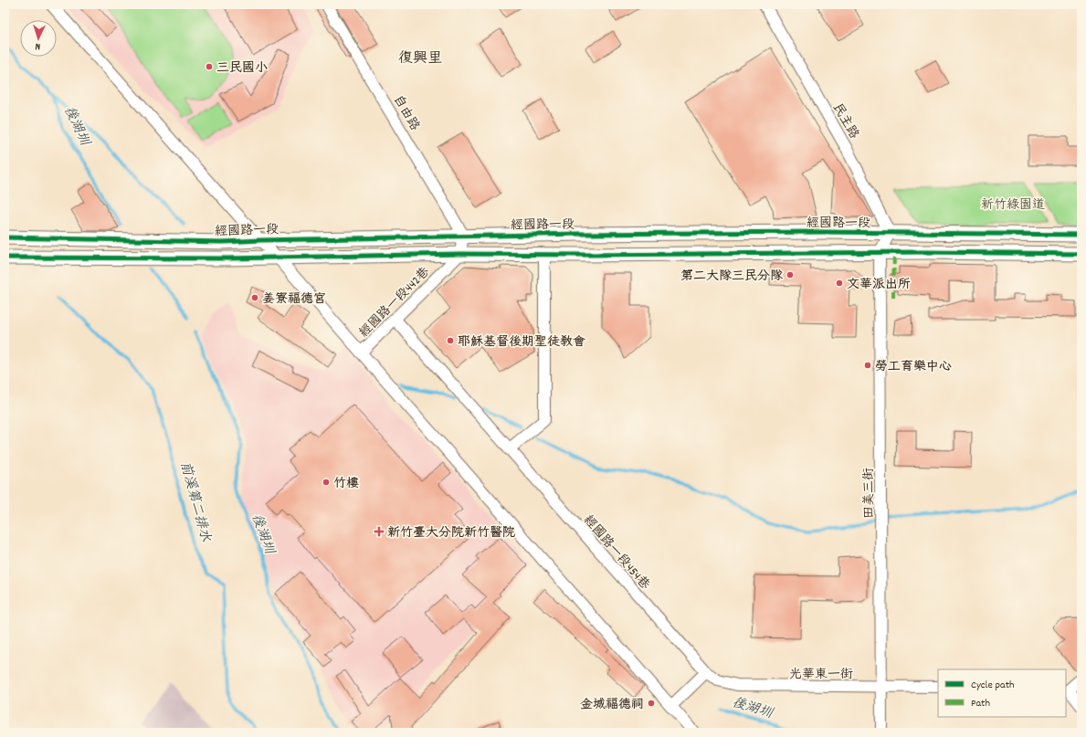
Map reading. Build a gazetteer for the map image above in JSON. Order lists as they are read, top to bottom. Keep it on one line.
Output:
{"streets":{"main road":["經國路一段"],"street":["自由路","民主路","經國路一段442巷","田美三街","經國路一段454巷","光華東一街"]},"crossings":[["自由路","經國路一段"],["民主路","經國路一段"],["經國路一段442巷","經國路一段454巷"],["田美三街","光華東一街"],["經國路一段454巷","光華東一街"]],"districts":["復興里"],"water":["後湖圳","前溪第二排水"],"parks":["新竹綠園道"],"places":{"other":["三民國小","第二大隊三民分隊","文華派出所","姜寮福德宮","耶穌基督後期聖徒教會","勞工育樂中心","竹樓","金城福德祠"],"health":["新竹臺大分院新竹醫院"]},"legend":["Cycle path","Path"],"north":"bottom"}
